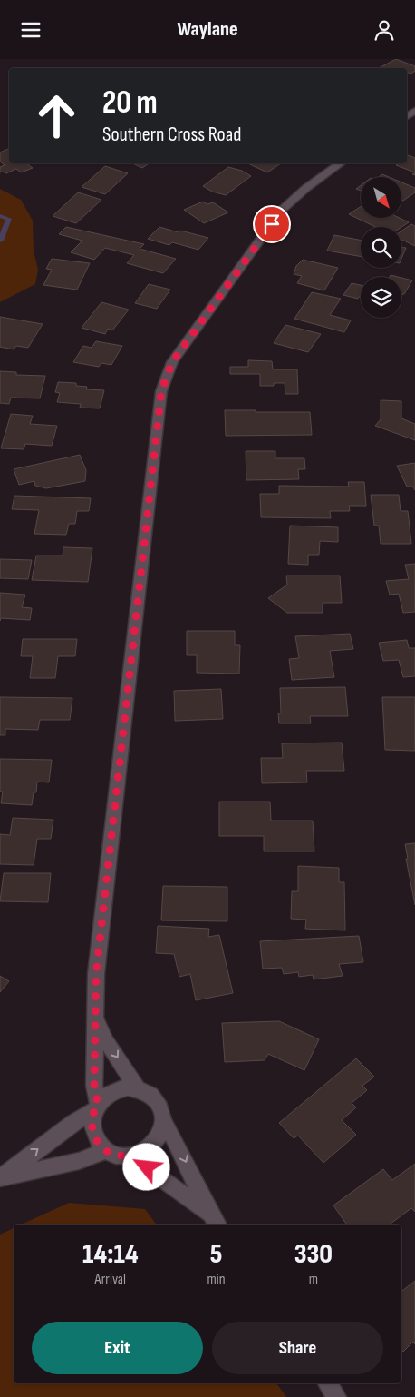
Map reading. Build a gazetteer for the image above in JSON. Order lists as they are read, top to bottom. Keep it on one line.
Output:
{"north":"bottom right","page":{"header":"Waylane","turn":["20 m","Southern Cross Road"],"eta":["14:14","Arrival","5","min","330","m"],"buttons":["Exit","Share"]}}
